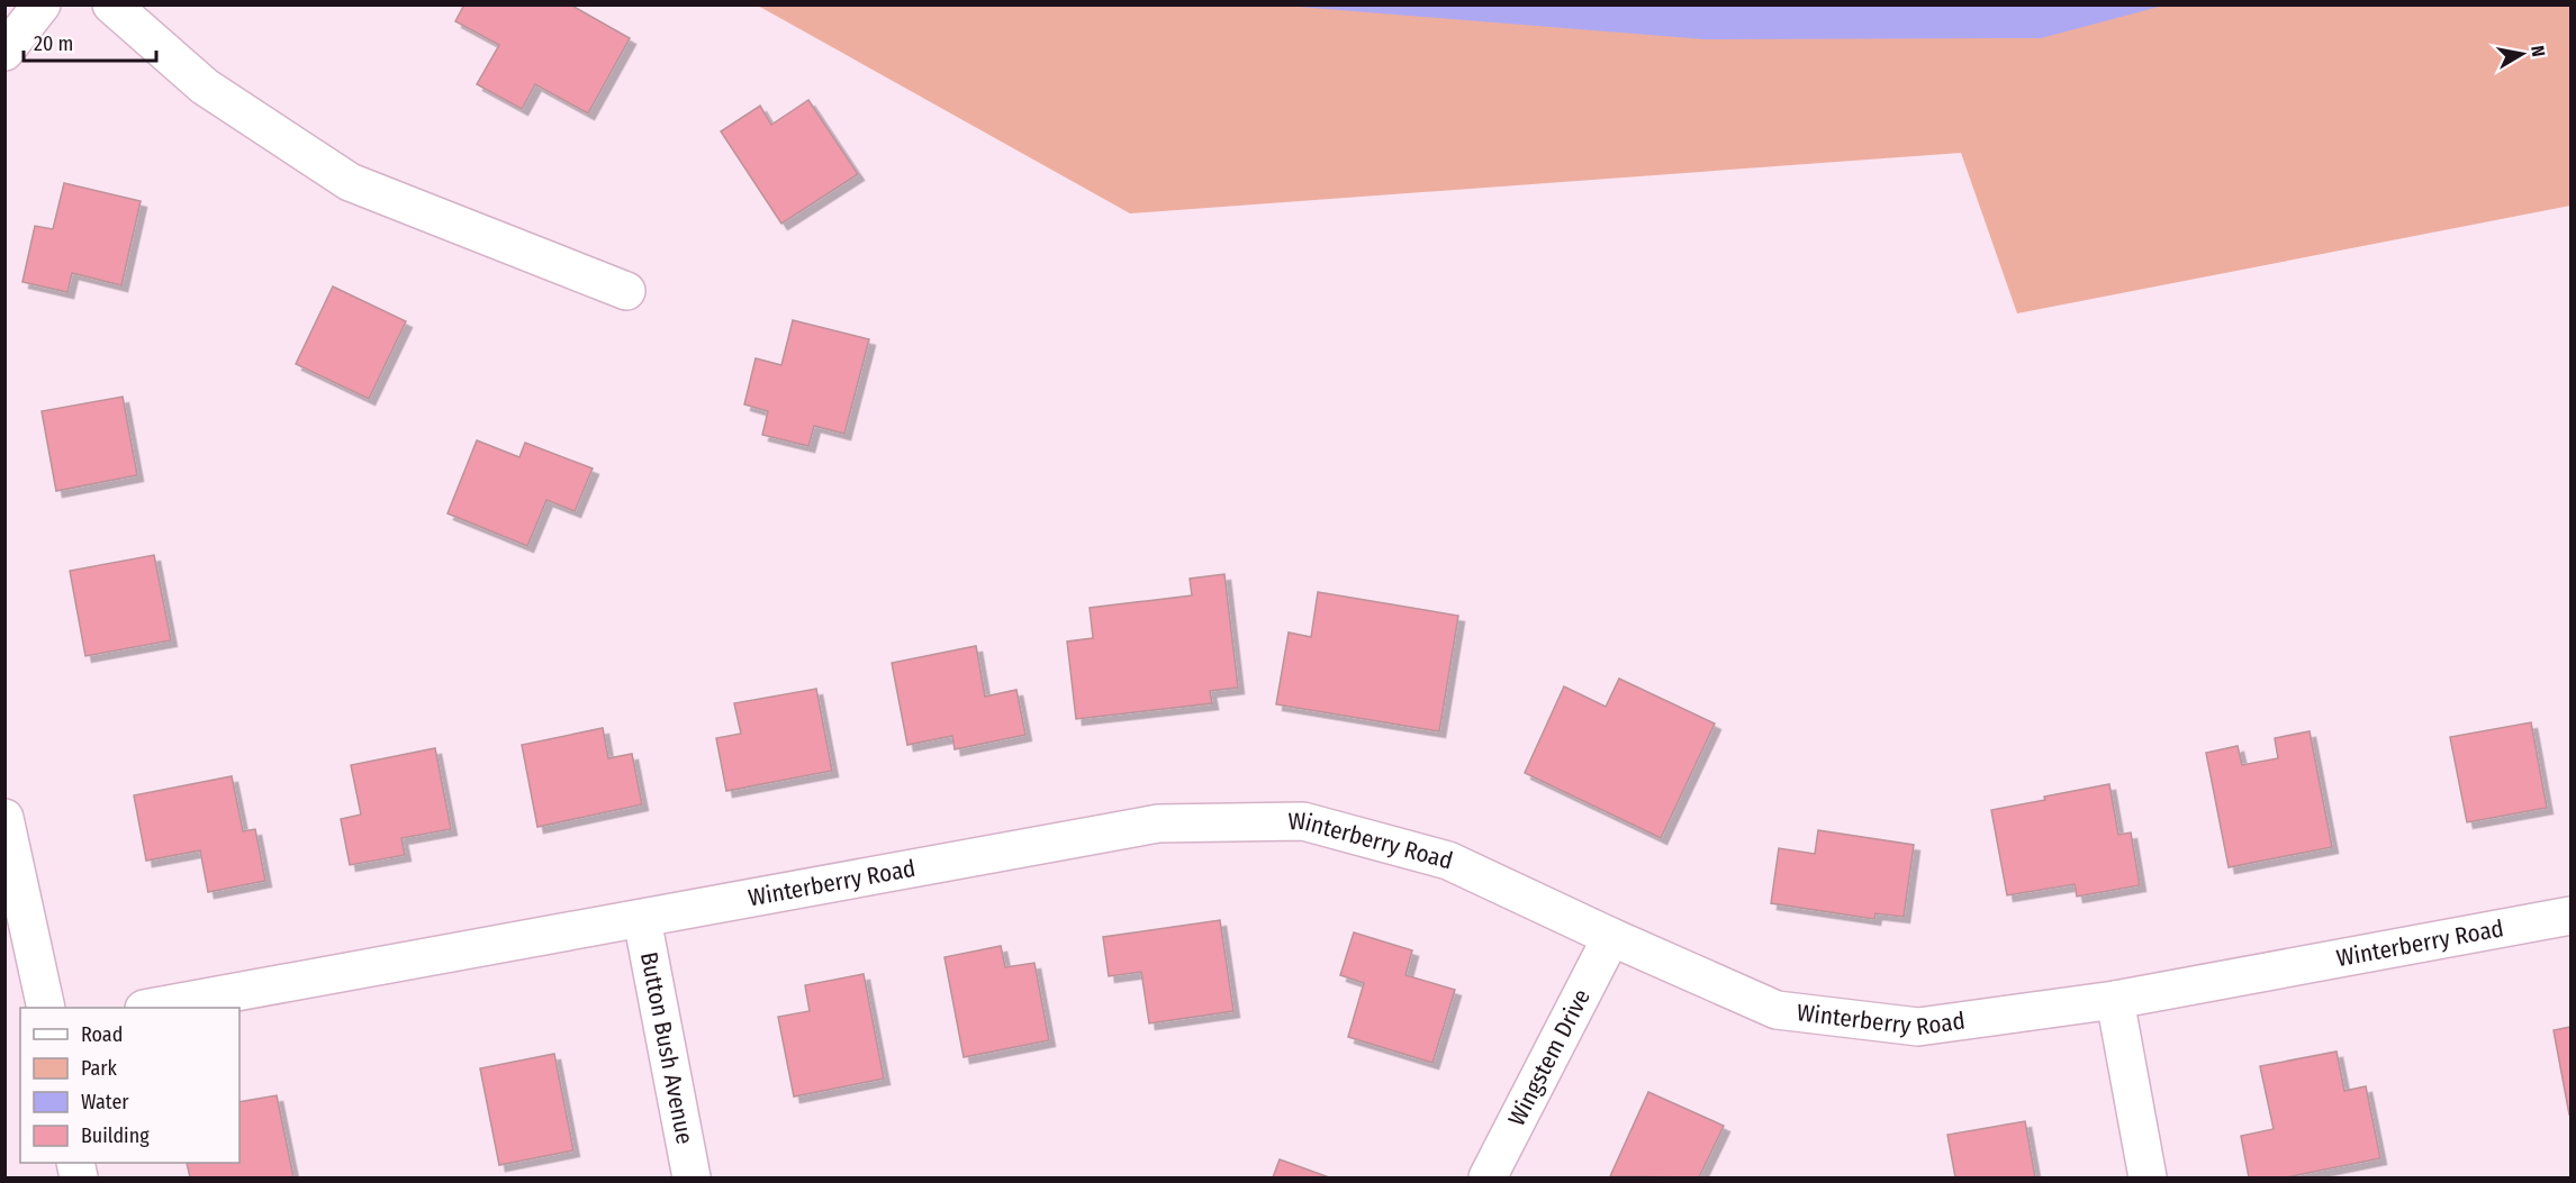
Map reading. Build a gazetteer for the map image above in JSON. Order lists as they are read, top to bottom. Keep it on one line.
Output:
{"streets":{"street":["Winterberry Road","Button Bush Avenue","Wingstem Drive"]},"crossings":[["Winterberry Road","Button Bush Avenue"],["Winterberry Road","Wingstem Drive"]],"legend":["Road","Park","Water","Building"],"scale_bar":"20 m","north":"right"}
